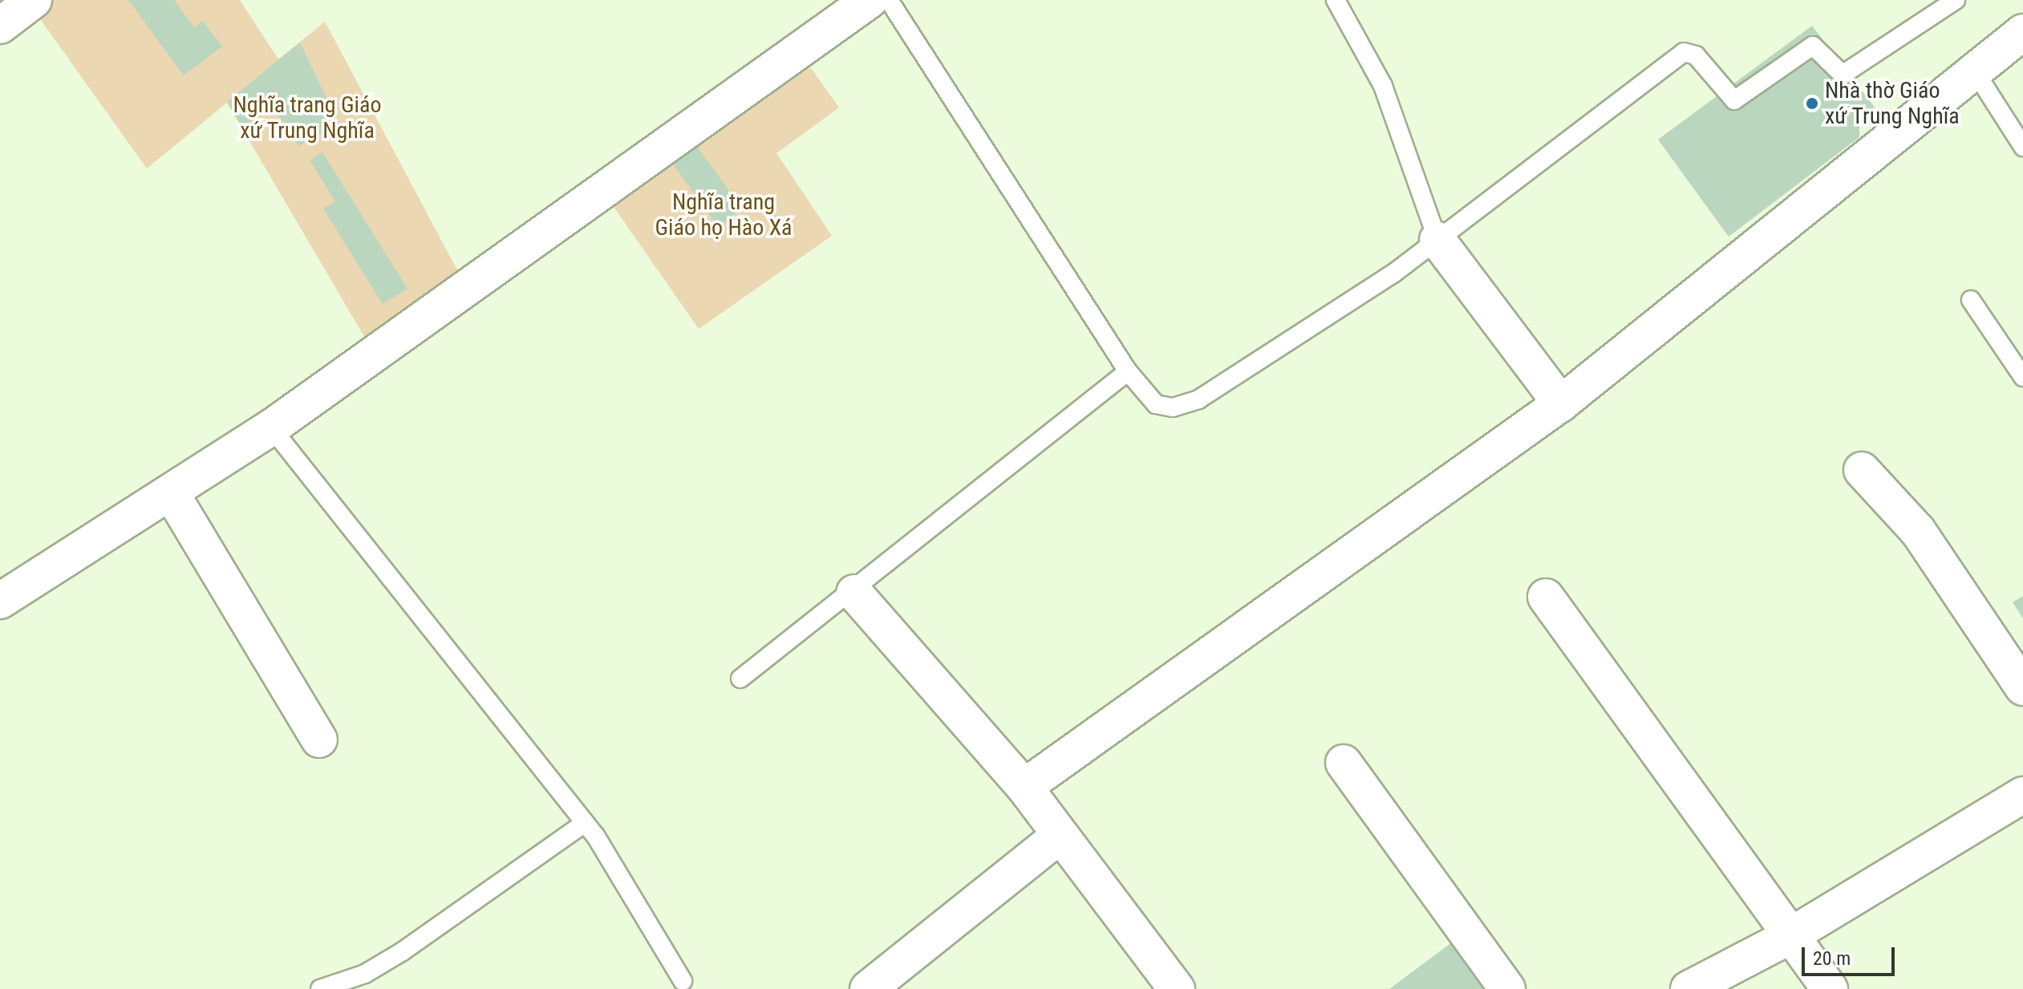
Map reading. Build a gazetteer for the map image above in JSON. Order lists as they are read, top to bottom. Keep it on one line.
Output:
{"parks":["Nghĩa trang Giáo xứ Trung Nghĩa","Nghĩa trang Giáo họ Hào Xá"],"places":["Nhà thờ Giáo xứ Trung Nghĩa"],"scale_bar":"20 m"}
